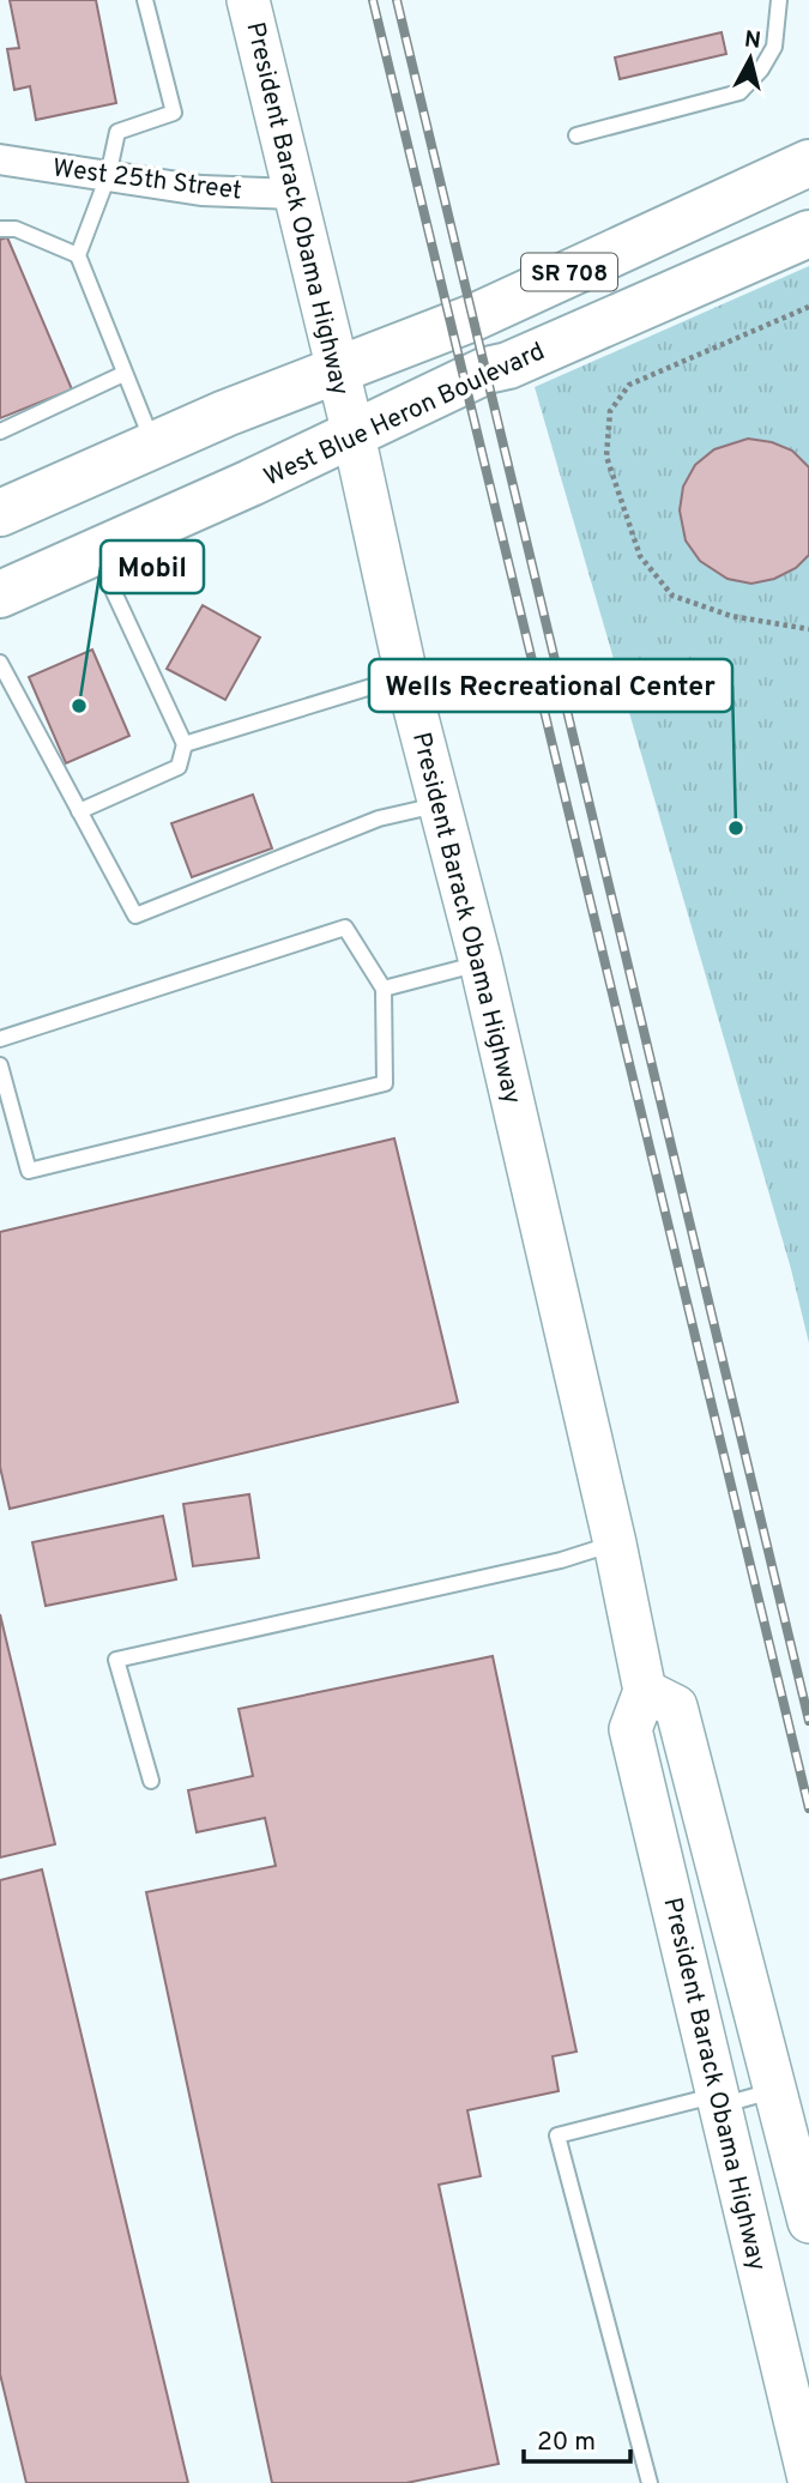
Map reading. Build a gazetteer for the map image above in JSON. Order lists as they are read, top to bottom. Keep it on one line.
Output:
{"streets":{"main road":["President Barack Obama Highway","SR 708","West Blue Heron Boulevard"],"street":["West 25th Street"]},"crossings":[["West 25th Street","President Barack Obama Highway"],["President Barack Obama Highway","SR 708"],["President Barack Obama Highway","West Blue Heron Boulevard"]],"places":["Mobil","Wells Recreational Center"],"scale_bar":"20 m","north":"top"}
